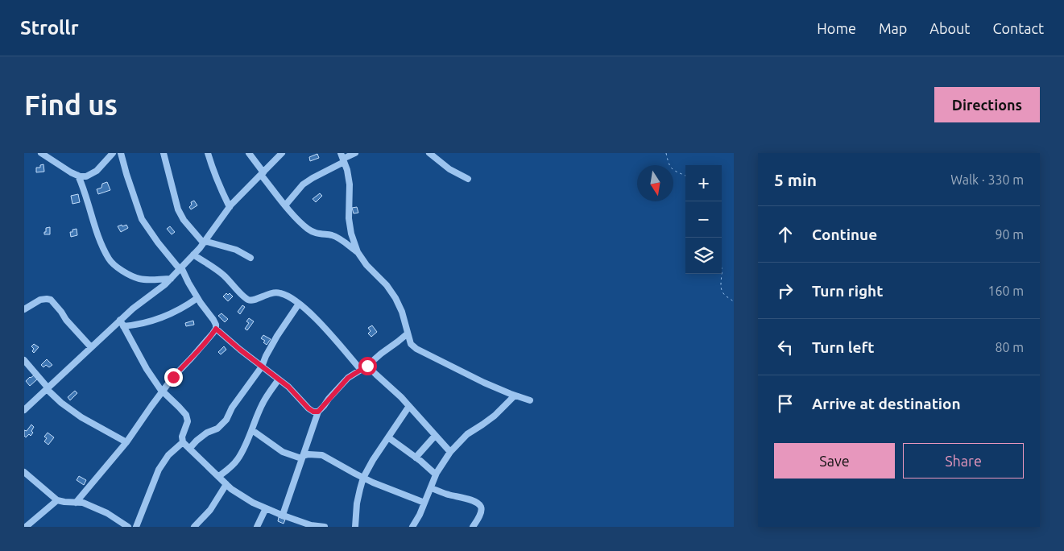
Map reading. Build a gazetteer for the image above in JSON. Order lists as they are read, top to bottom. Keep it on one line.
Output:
{"north":"bottom","page":{"header":"Strollr","nav":["Home","Map","About","Contact"],"buttons":["Directions",["Save","Share"]],"title":"Find us","heading":["5 min","Walk · 330 m"],"map_buttons":["+","−"],"list":[["Continue","90 m"],["Turn right","160 m"],["Turn left","80 m"],"Arrive at destination"]}}
